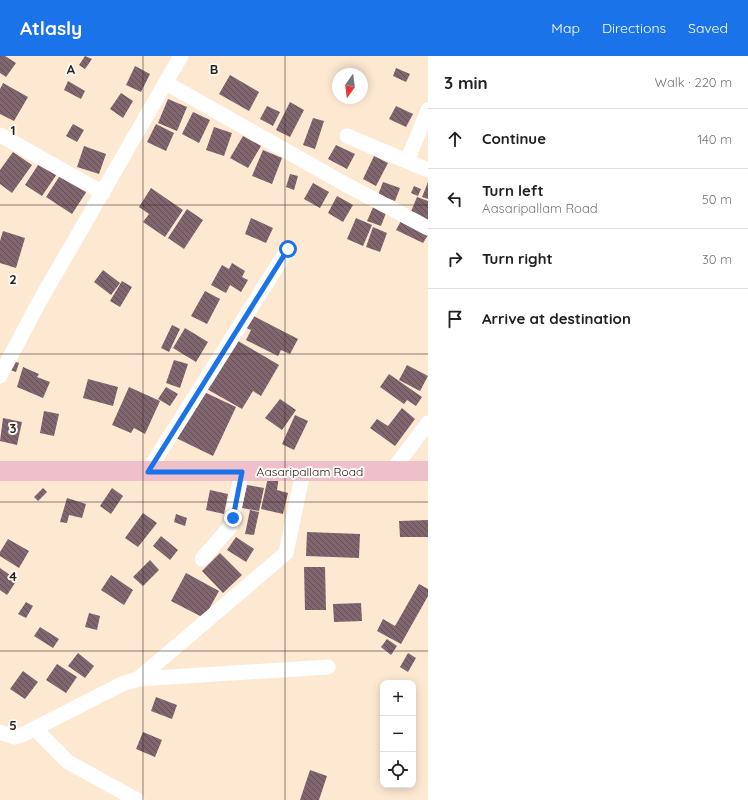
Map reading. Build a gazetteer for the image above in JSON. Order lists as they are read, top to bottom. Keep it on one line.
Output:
{"streets":{"main road":["Aasaripallam Road"]},"north":"bottom","page":{"header":"Atlasly","nav":["Map","Directions","Saved"],"heading":["3 min","Walk · 220 m"],"list":[["Continue","140 m"],["Turn left","Aasaripallam Road","50 m"],["Turn right","30 m"],"Arrive at destination"],"map_buttons":["+","−"]},"grid":{"columns":["A","B"],"rows":["1","2","3","4","5"]}}
